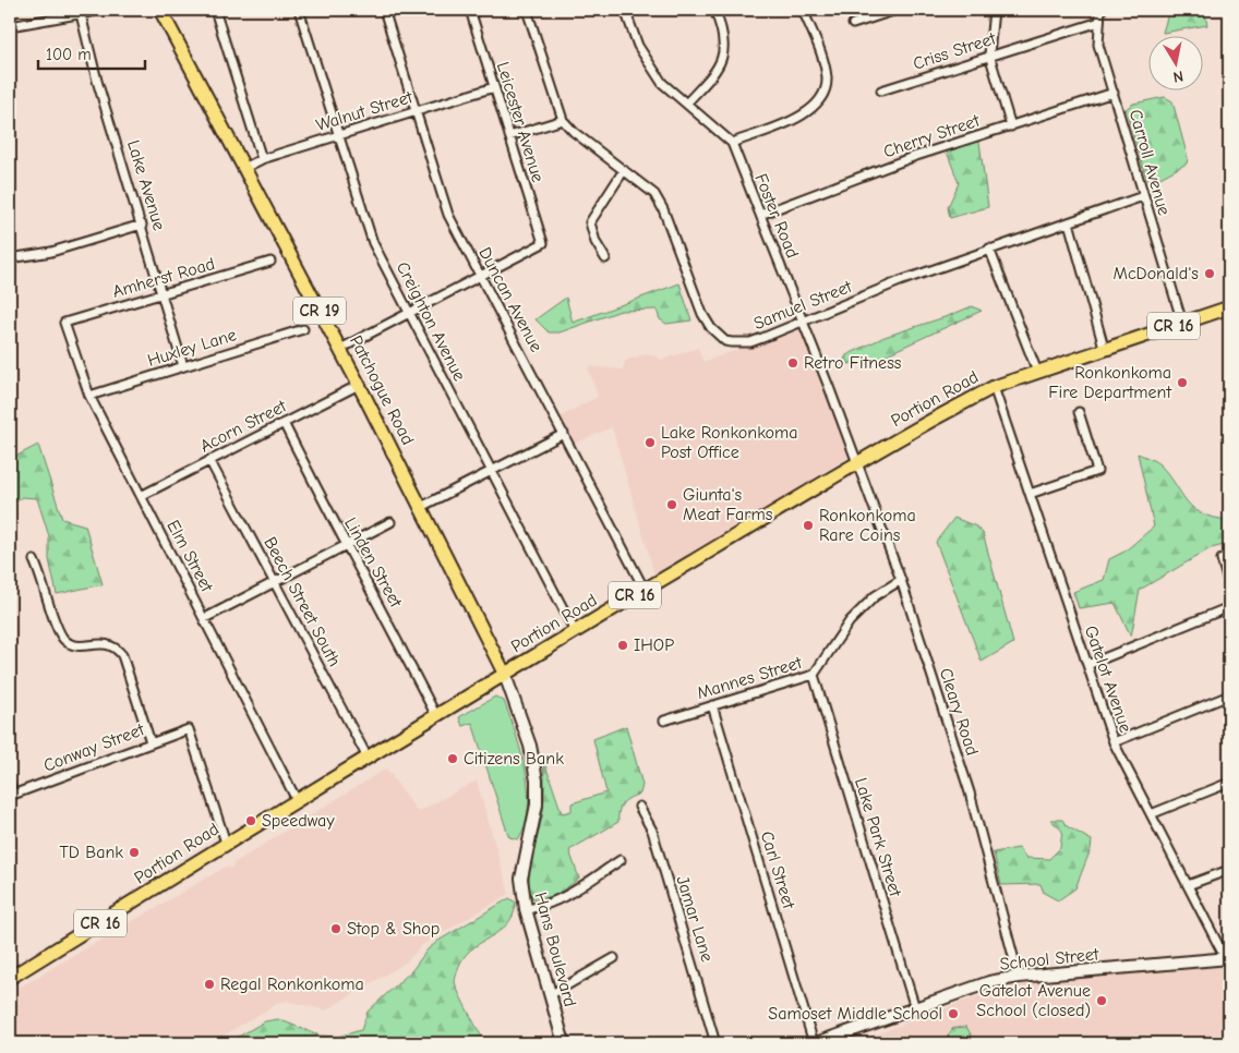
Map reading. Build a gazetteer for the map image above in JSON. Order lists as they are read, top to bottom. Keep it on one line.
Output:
{"streets":{"main road":["CR 19","CR 16","Patchogue Road","Portion Road"],"street":["Criss Street","Walnut Street","Leicester Avenue","Cherry Street","Carroll Avenue","Lake Avenue","Foster Road","Amherst Road","Duncan Avenue","Samuel Street","Creighton Avenue","Huxley Lane","Acorn Street","Elm Street","Linden Street","Beech Street South","Mannes Street","Gatelot Avenue","Cleary Road","Conway Street","Lake Park Street","Carl Street","Jamar Lane","Hans Boulevard","School Street"]},"crossings":[["Criss Street","Carroll Avenue"],["Walnut Street","Leicester Avenue"],["Walnut Street","Duncan Avenue"],["Walnut Street","Creighton Avenue"],["Walnut Street","Patchogue Road"],["Leicester Avenue","Duncan Avenue"],["Cherry Street","Carroll Avenue"],["Cherry Street","Foster Road"],["Carroll Avenue","Samuel Street"],["Carroll Avenue","Portion Road"],["Lake Avenue","Amherst Road"],["Lake Avenue","Huxley Lane"],["Foster Road","Samuel Street"],["Foster Road","Portion Road"],["Foster Road","Cleary Road"],["Amherst Road","Elm Street"],["Duncan Avenue","Portion Road"],["Creighton Avenue","Portion Road"],["Huxley Lane","Elm Street"],["Patchogue Road","Portion Road"],["Patchogue Road","Acorn Street"],["Patchogue Road","Hans Boulevard"],["Portion Road","Elm Street"],["Portion Road","Linden Street"],["Portion Road","Beech Street South"],["Portion Road","Gatelot Avenue"],["Portion Road","Cleary Road"],["Portion Road","Conway Street"],["Portion Road","Hans Boulevard"],["Acorn Street","Elm Street"],["Acorn Street","Linden Street"],["Acorn Street","Beech Street South"],["Mannes Street","Cleary Road"],["Mannes Street","Lake Park Street"],["Mannes Street","Carl Street"],["Gatelot Avenue","School Street"],["Cleary Road","School Street"],["Lake Park Street","School Street"],["Carl Street","School Street"]],"places":["McDonald's","Retro Fitness","Ronkonkoma Fire Department","Lake Ronkonkoma Post Office","Giunta's Meat Farms","Ronkonkoma Rare Coins","IHOP","Citizens Bank","Speedway","TD Bank","Stop & Shop","Regal Ronkonkoma","Gatelot Avenue School (closed)","Samoset Middle School"],"scale_bar":"100 m","north":"bottom"}
